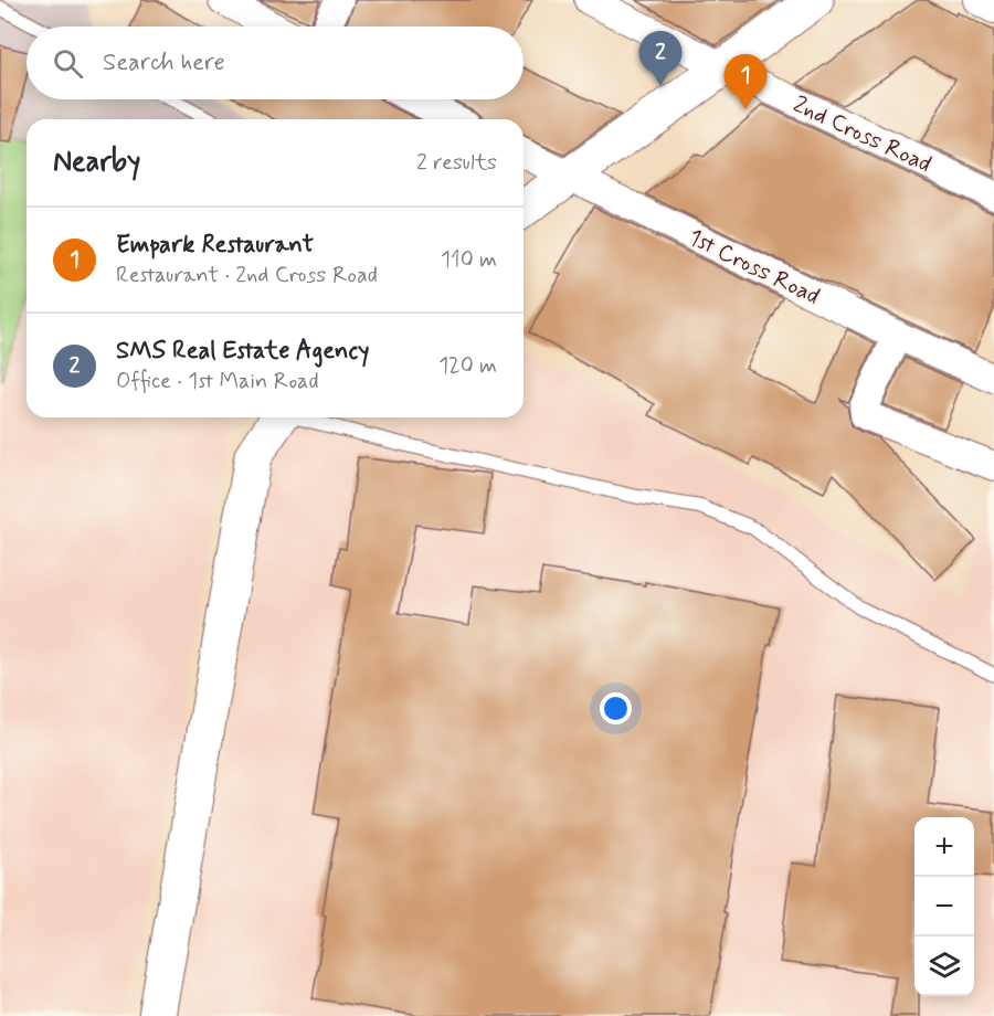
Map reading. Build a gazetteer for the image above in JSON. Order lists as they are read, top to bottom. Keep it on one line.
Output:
{"streets":{"street":["2nd Cross Road","1st Cross Road"]},"page":{"search":"Search here","pins":["2","1"],"heading":["Nearby","2 results"],"list":[{"mark":"1","name":"Empark Restaurant","note":"Restaurant · 2nd Cross Road","value":"110 m"},{"mark":"2","name":"SMS Real Estate Agency","note":"Office · 1st Main Road","value":"120 m"}],"map_buttons":["+","−"]}}
